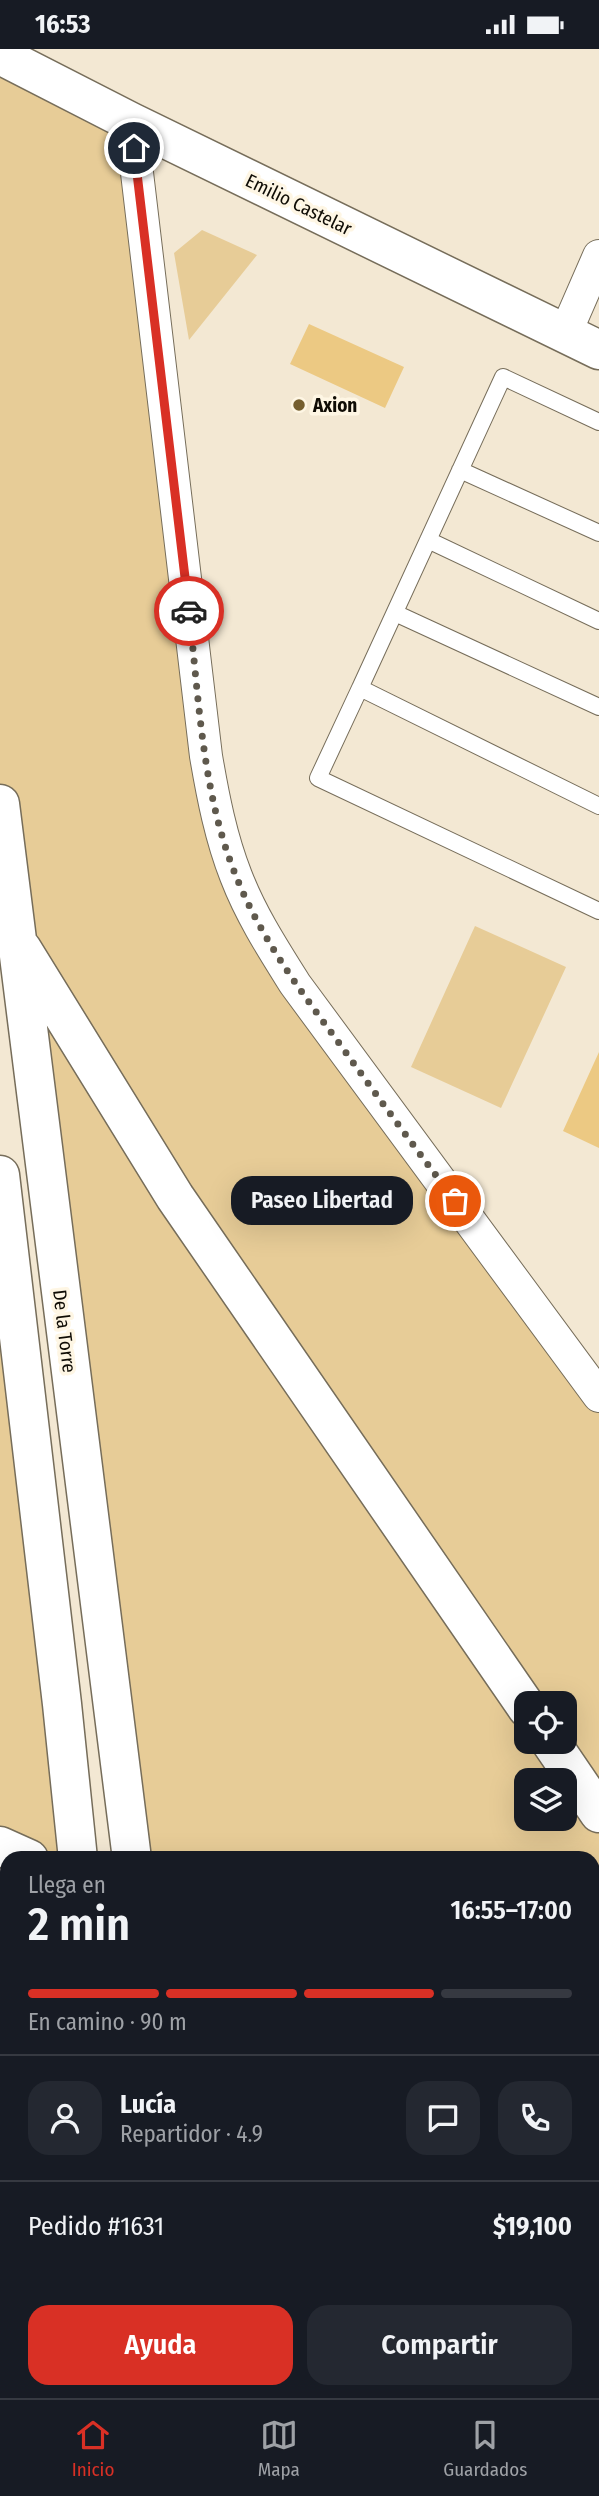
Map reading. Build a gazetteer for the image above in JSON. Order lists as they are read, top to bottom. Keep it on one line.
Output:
{"streets":{"main road":["Emilio Castelar","De la Torre"]},"places":["Axion","Paseo Libertad"],"page":{"status":"16:53","bubble":"Paseo Libertad","heading":["2 min","Llega en","16:55–17:00"],"panel":["Lucía","Repartidor · 4.9","Pedido #1631","$19,100"],"bar":"En camino · 90 m","buttons":["Ayuda","Compartir"],"tabs":["Inicio","Mapa","Guardados"]}}
